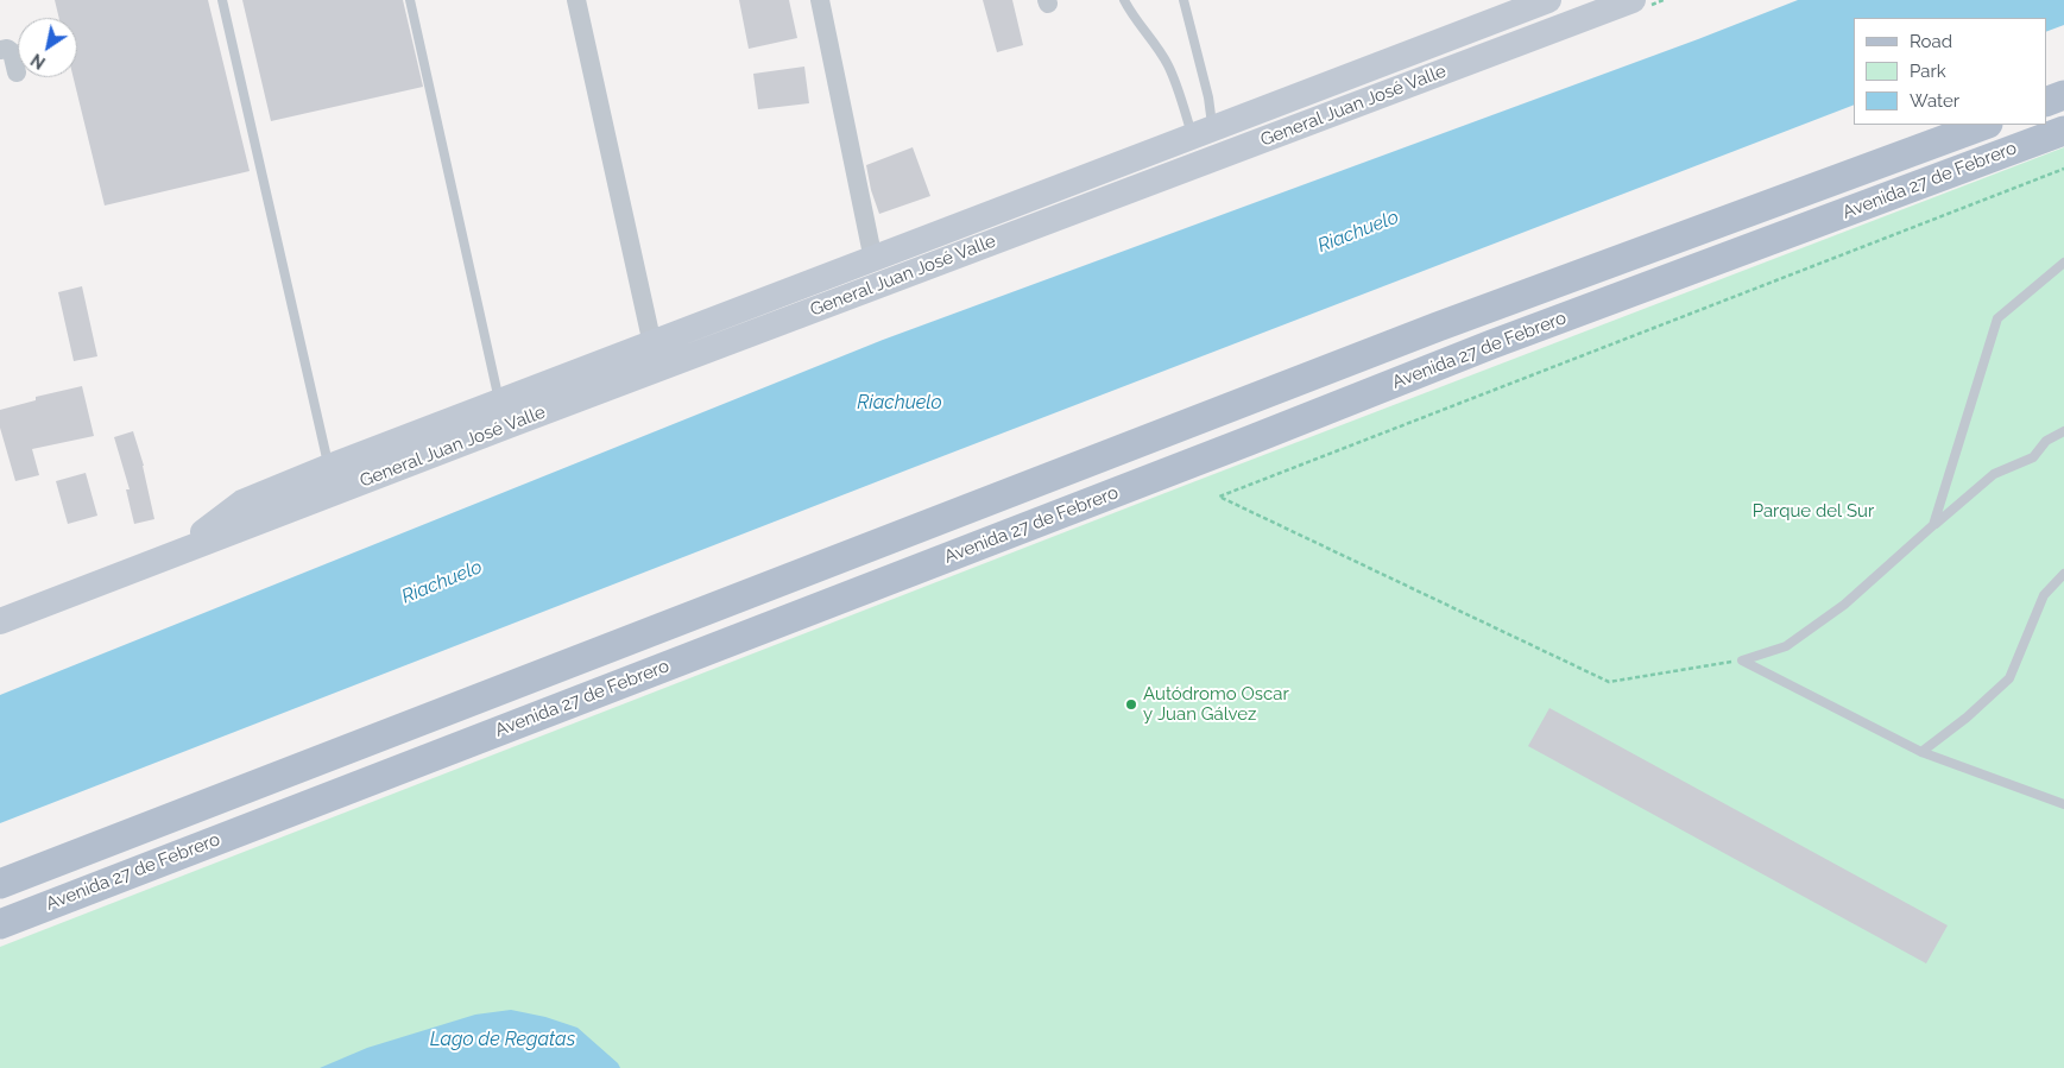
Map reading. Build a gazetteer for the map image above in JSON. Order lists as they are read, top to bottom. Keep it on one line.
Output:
{"streets":{"main road":["General Juan José Valle","Avenida 27 de Febrero"]},"water":["Riachuelo","Lago de Regatas"],"parks":["Parque del Sur"],"places":["Autódromo Oscar y Juan Gálvez"],"legend":["Road","Park","Water"],"north":"bottom left"}
